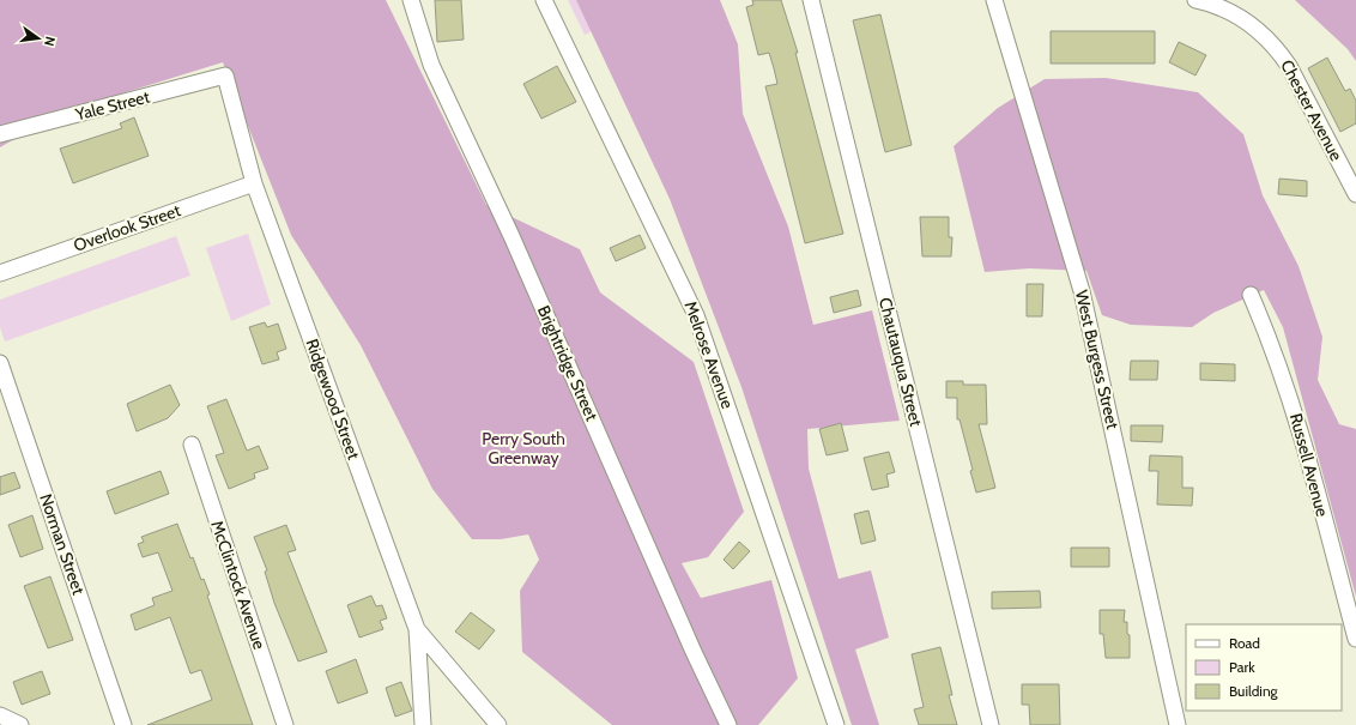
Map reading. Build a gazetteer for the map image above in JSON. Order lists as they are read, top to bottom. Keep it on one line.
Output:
{"streets":{"street":["Yale Street","Chester Avenue","Overlook Street","Melrose Avenue","West Burgess Street","Chautauqua Street","Brightridge Street","Ridgewood Street","Russell Avenue","Norman Street","McClintock Avenue"]},"crossings":[["Yale Street","Ridgewood Street"],["Overlook Street","Ridgewood Street"]],"parks":["Perry South Greenway"],"legend":["Road","Park","Building"],"north":"right"}
